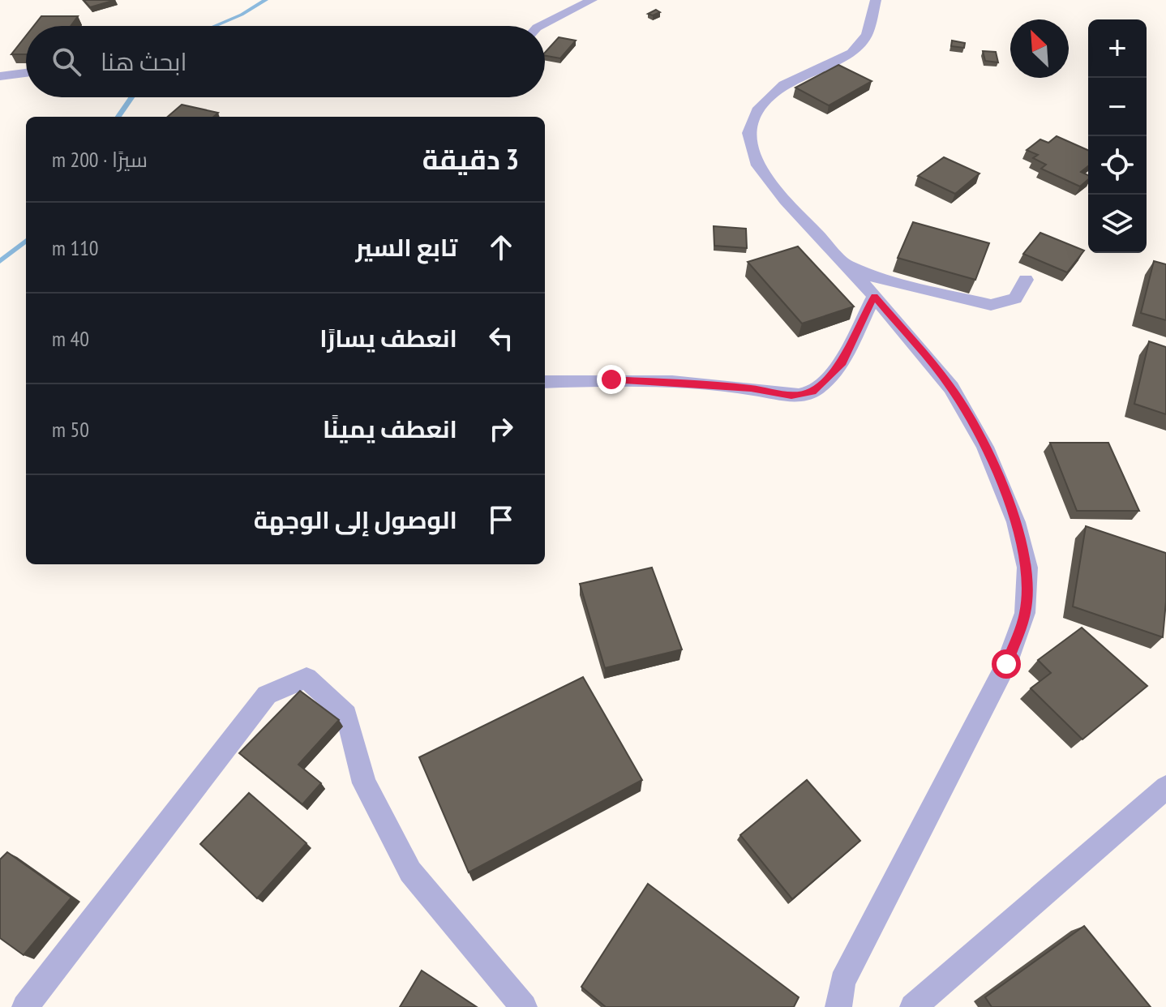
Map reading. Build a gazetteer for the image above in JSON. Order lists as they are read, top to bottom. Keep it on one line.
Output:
{"north":"top left","page":{"map_buttons":["+","−"],"search":"ابحث هنا","heading":["3 دقيقة","سيرًا · 200 m"],"list":[["تابع السير","110 m"],["انعطف يسارًا","40 m"],["انعطف يمينًا","50 m"],"الوصول إلى الوجهة"]}}
